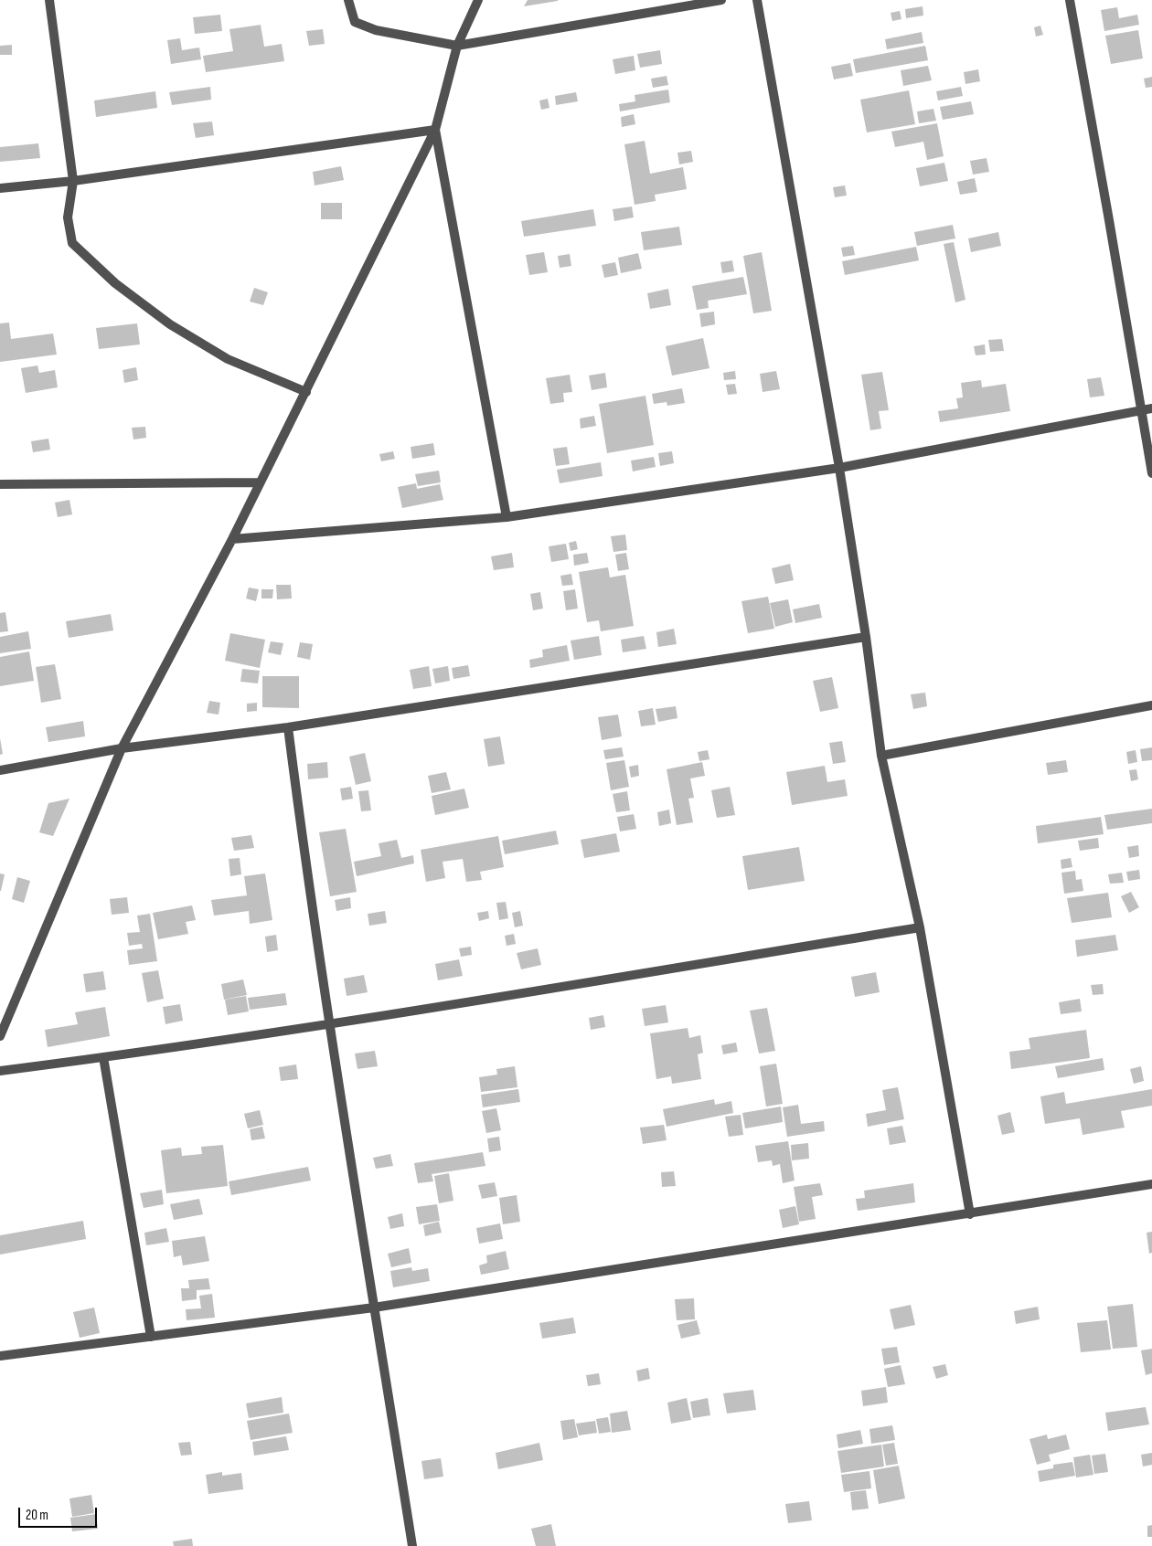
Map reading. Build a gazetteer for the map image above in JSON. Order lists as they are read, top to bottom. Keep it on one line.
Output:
{"scale_bar":"20 m"}
